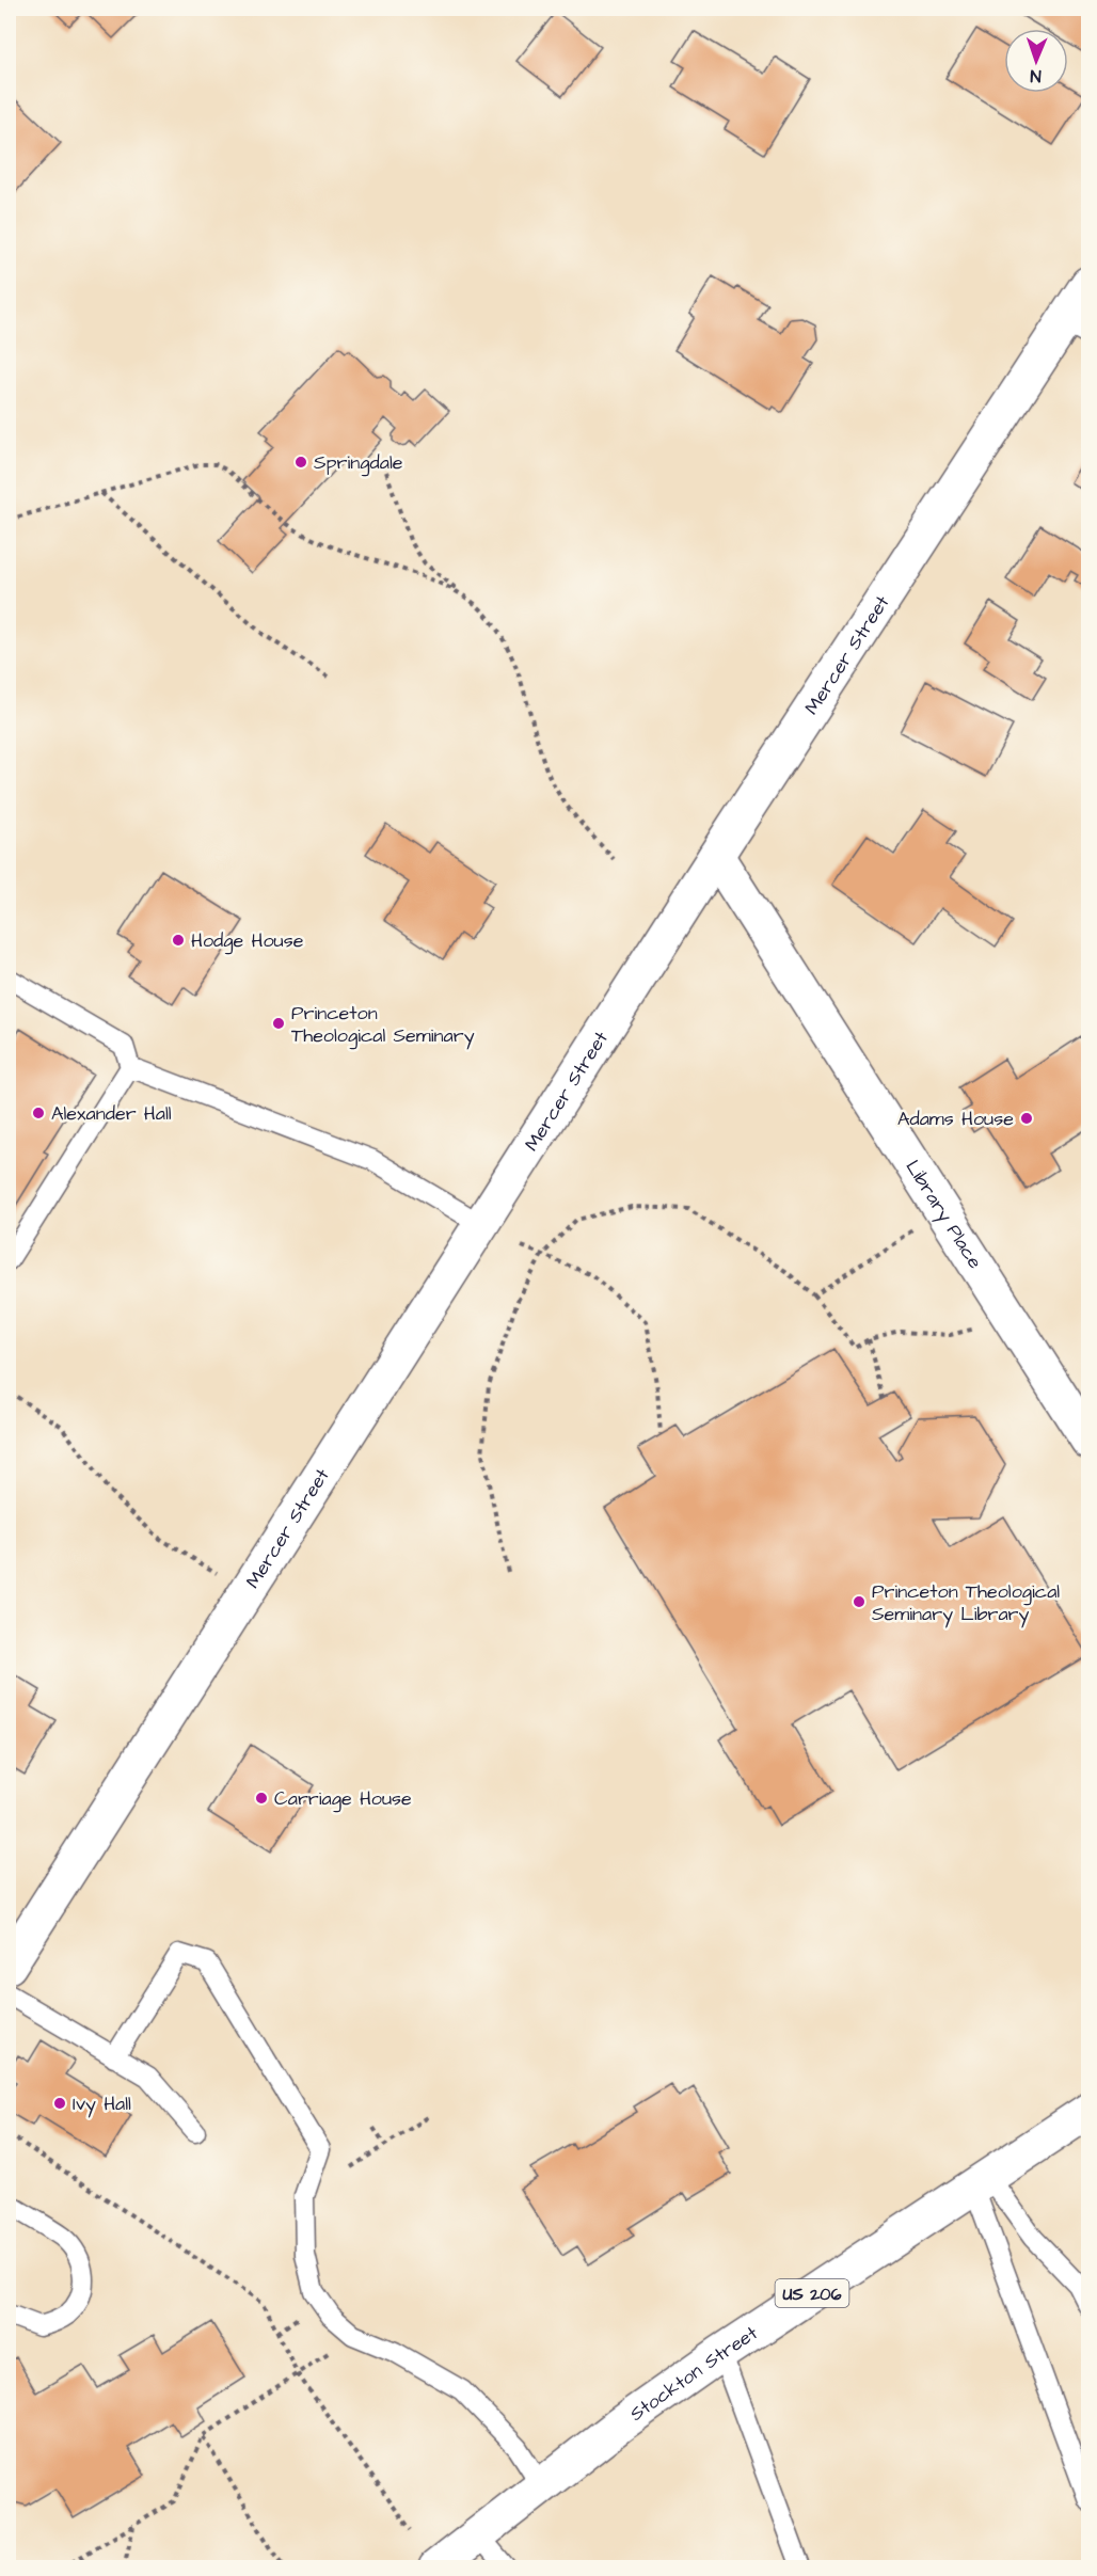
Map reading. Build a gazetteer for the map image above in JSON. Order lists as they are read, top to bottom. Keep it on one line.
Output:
{"streets":{"main road":["Mercer Street","Library Place","US 206","Stockton Street"]},"crossings":[["Mercer Street","Library Place"]],"places":["Springdale","Hodge House","Princeton Theological Seminary","Alexander Hall","Adams House","Princeton Theological Seminary Library","Carriage House","Ivy Hall"],"north":"bottom"}
